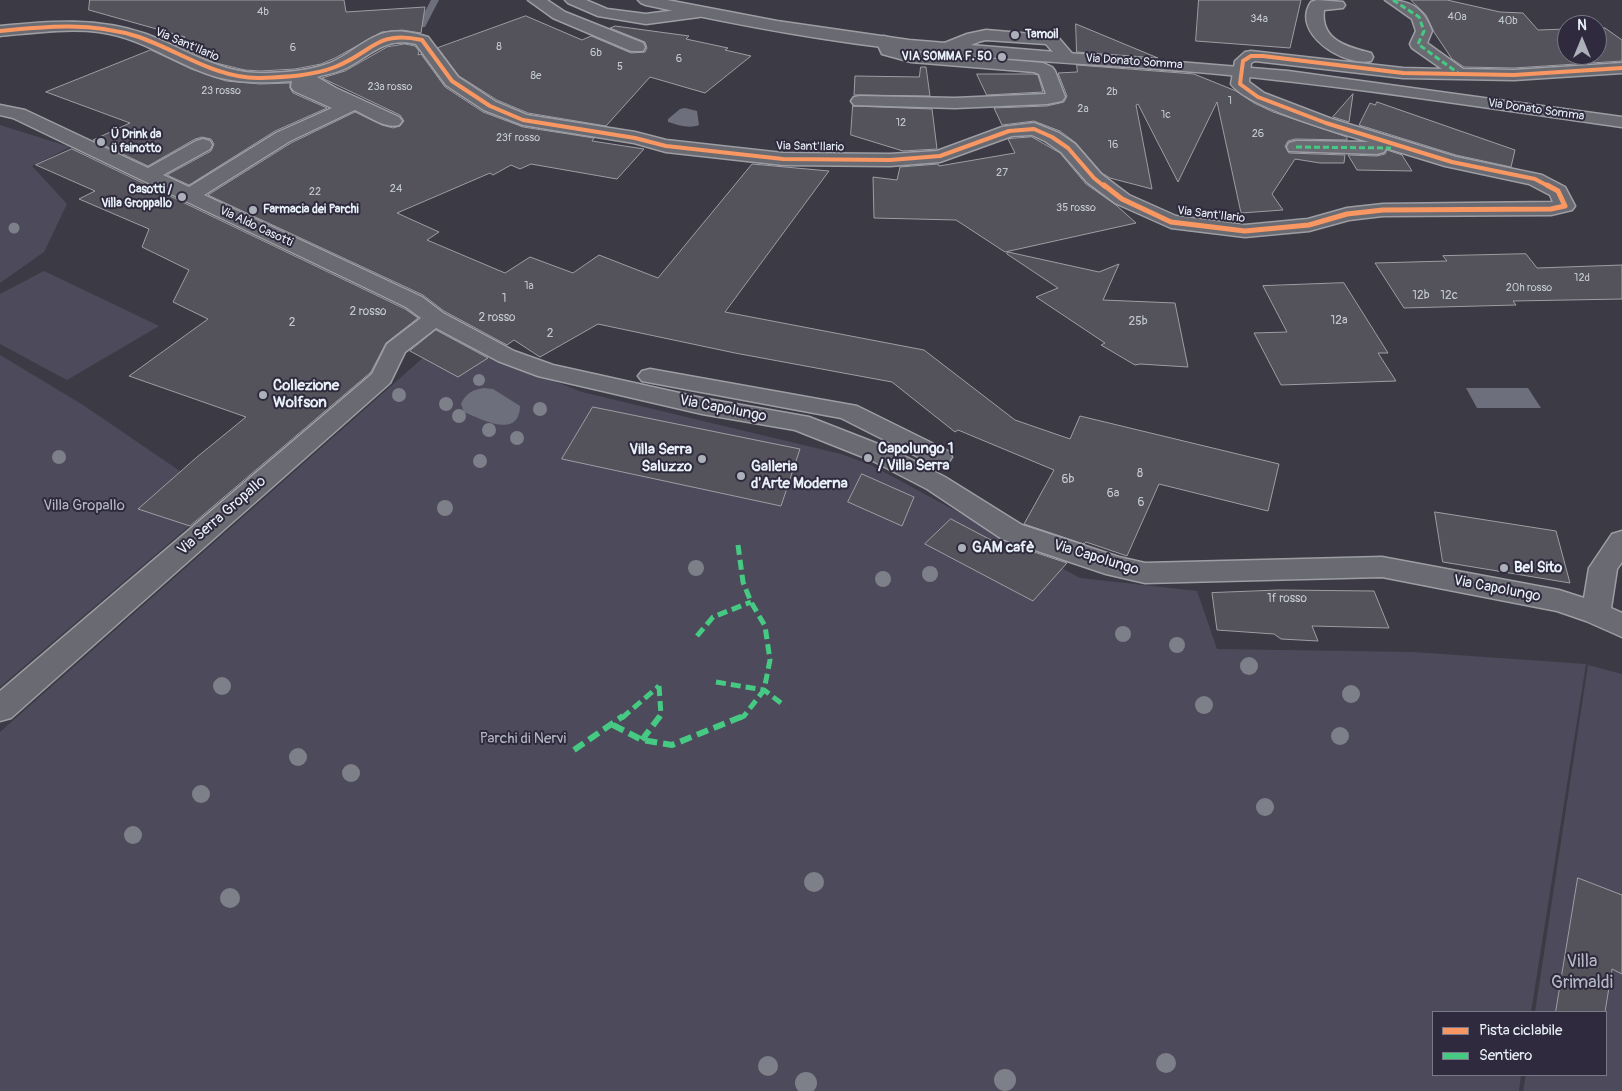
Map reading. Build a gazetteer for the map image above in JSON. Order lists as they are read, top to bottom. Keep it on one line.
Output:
{"streets":{"street":["Via Sant'Ilario","Via Donato Somma","Via Aldo Casotti","Via Capolungo","Via Serra Gropallo"]},"crossings":[["Via Sant'Ilario","Via Donato Somma"],["Via Aldo Casotti","Via Capolungo"],["Via Aldo Casotti","Via Serra Gropallo"]],"parks":["Villa Gropallo","Parchi di Nervi","Villa Grimaldi"],"places":["Tamoil","VIA SOMMA F. 50","Ü Drink da ü fainotto","Casotti / Villa Groppallo","Farmacia dei Parchi","Collezione Wolfson","Capolungo 1 / Villa Serra","Villa Serra Saluzzo","Galleria d'Arte Moderna","GAM cafè","Bel Sito"],"house_numbers":["4b","40a","34a","40b","8","6","6b","6","5","8e","23a rosso","23 rosso","2b","1","2a","1c","12","26","23f rosso","16","27","24","22","35 rosso","12d","1a","20h rosso","12b","12c","1","2 rosso","2 rosso","12a","25b","2","2","8","6b","6a","6","1f rosso"],"legend":["Pista ciclabile","Sentiero"],"north":"top"}
